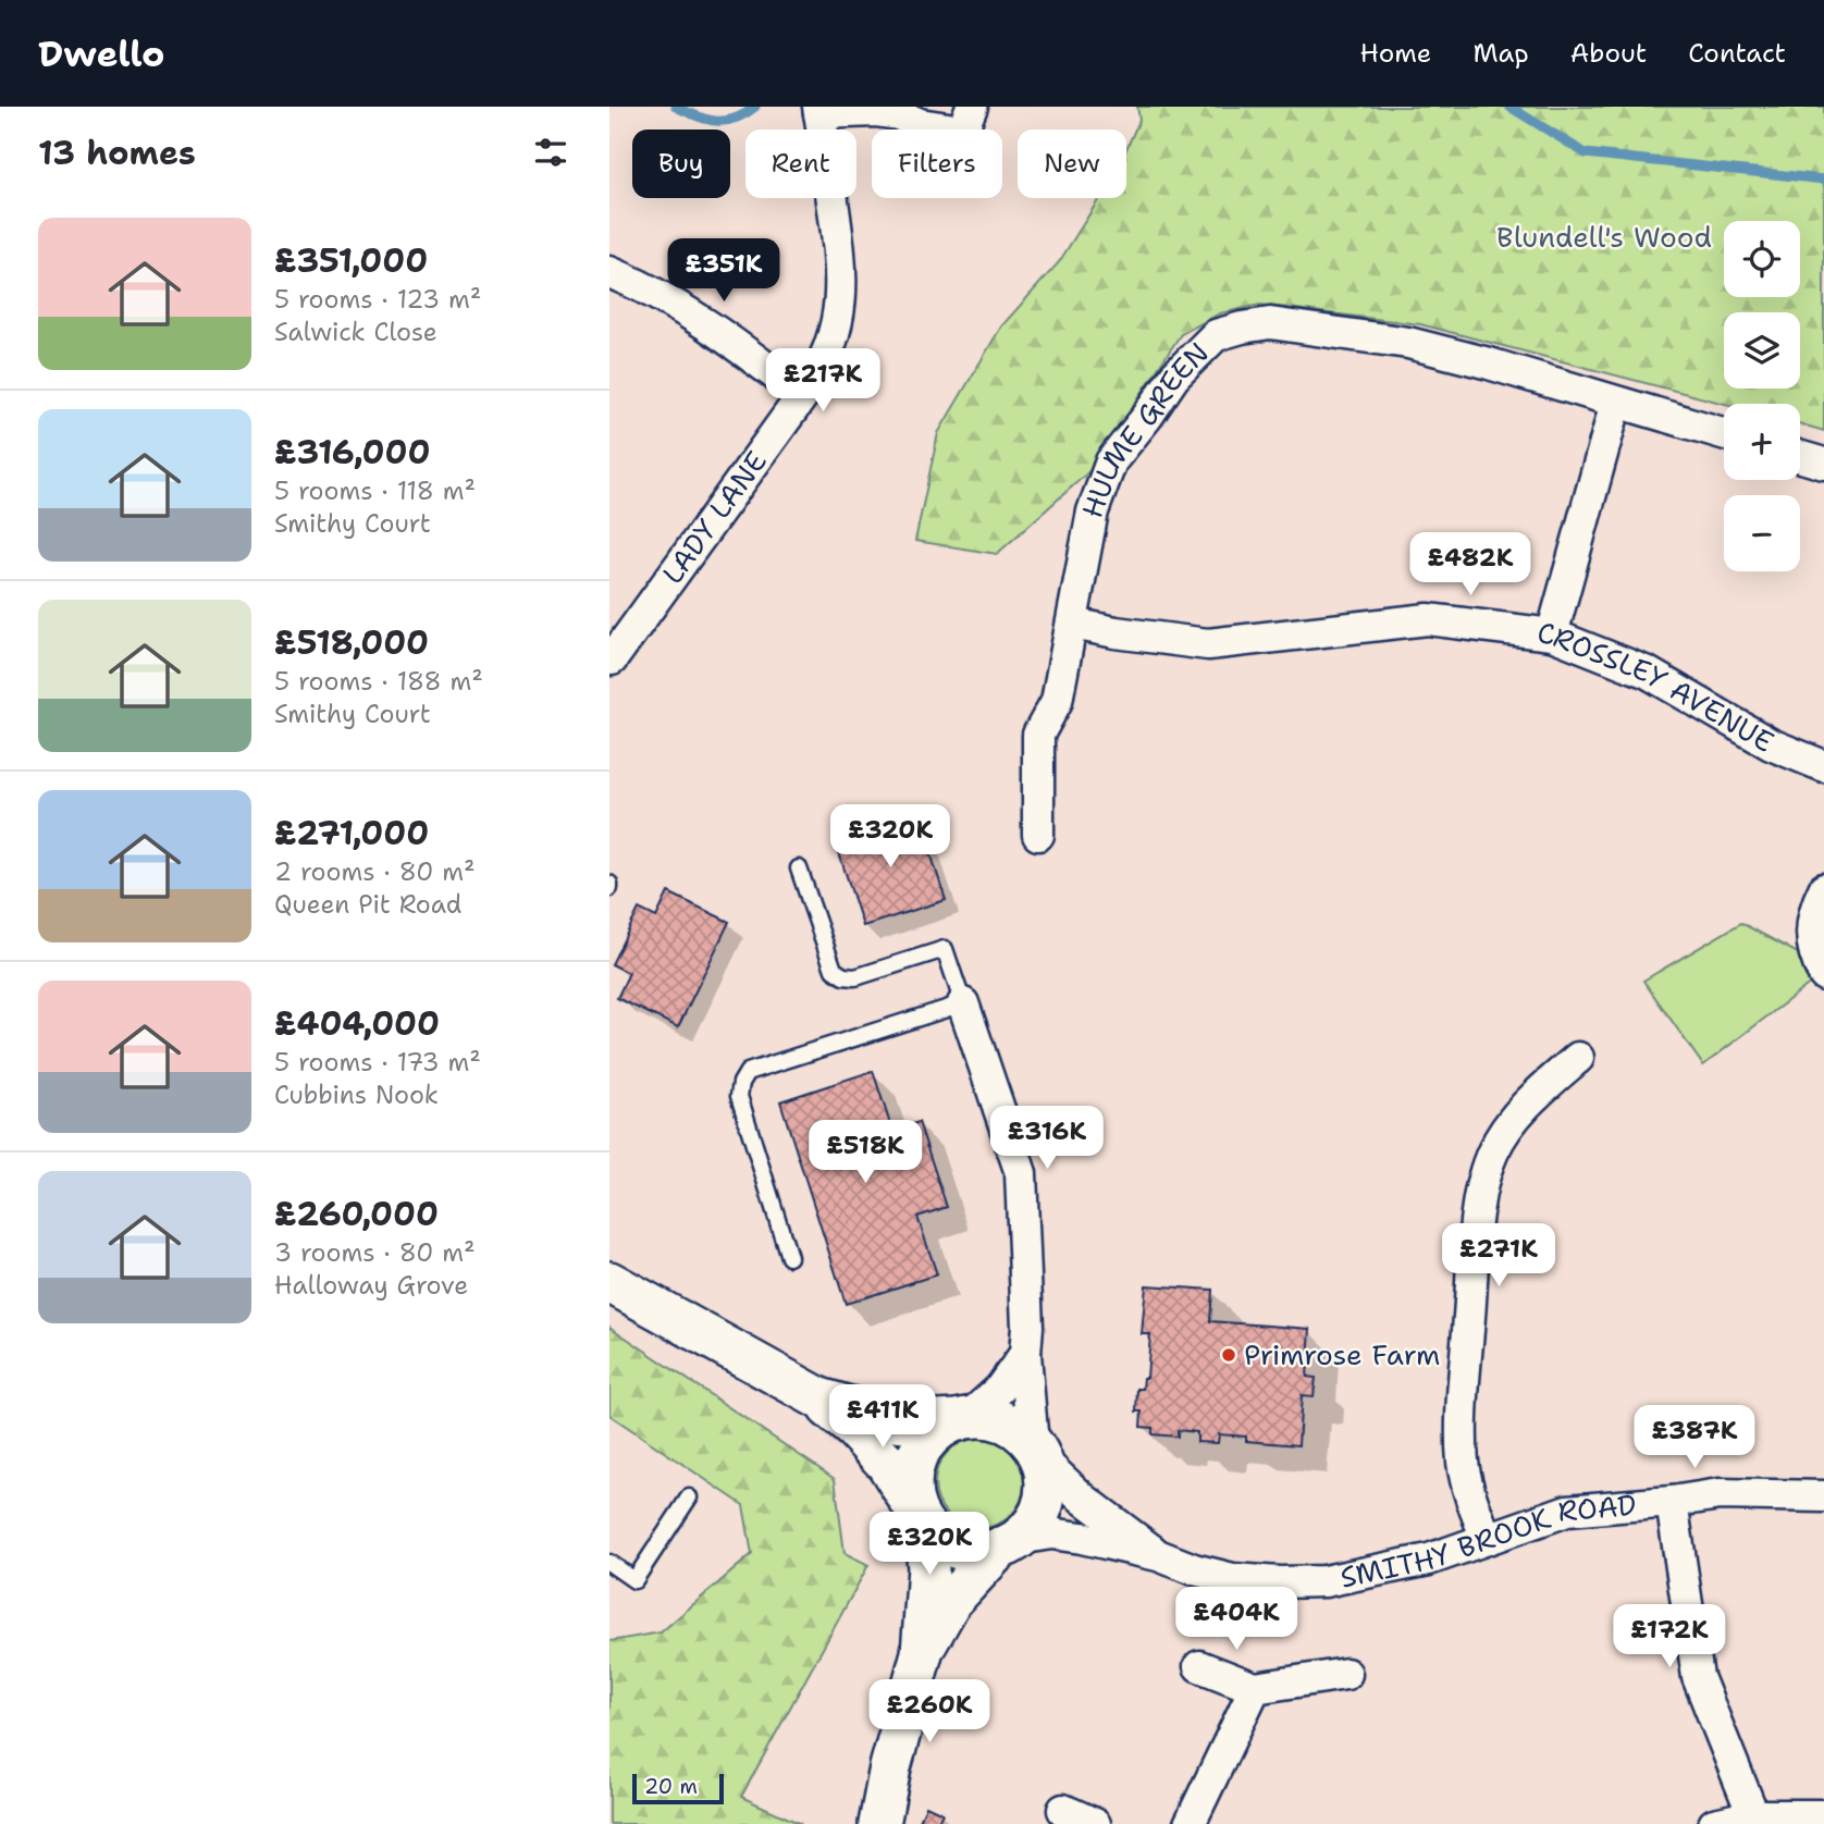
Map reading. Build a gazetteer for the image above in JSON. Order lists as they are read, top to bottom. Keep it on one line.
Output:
{"streets":{"street":["HULME GREEN","LADY LANE","CROSSLEY AVENUE","SMITHY BROOK ROAD"]},"crossings":[["HULME GREEN","CROSSLEY AVENUE"]],"parks":["Blundell's Wood"],"places":["Primrose Farm"],"scale_bar":"20 m","page":{"header":"Dwello","nav":["Home","Map","About","Contact"],"heading":"13 homes","chip":["Buy","Rent","Filters","New"],"list":[{"name":"£351,000","note":"5 rooms · 123 m² · Salwick Close"},{"name":"£316,000","note":"5 rooms · 118 m² · Smithy Court"},{"name":"£518,000","note":"5 rooms · 188 m² · Smithy Court"},{"name":"£271,000","note":"2 rooms · 80 m² · Queen Pit Road"},{"name":"£404,000","note":"5 rooms · 173 m² · Cubbins Nook"},{"name":"£260,000","note":"3 rooms · 80 m² · Halloway Grove"}],"map_buttons":["+","−"],"price":["£351K","£217K","£482K","£320K","£316K","£518K","£271K","£411K","£387K","£320K","£404K","£172K","£260K"],"scale":"20 m"}}
